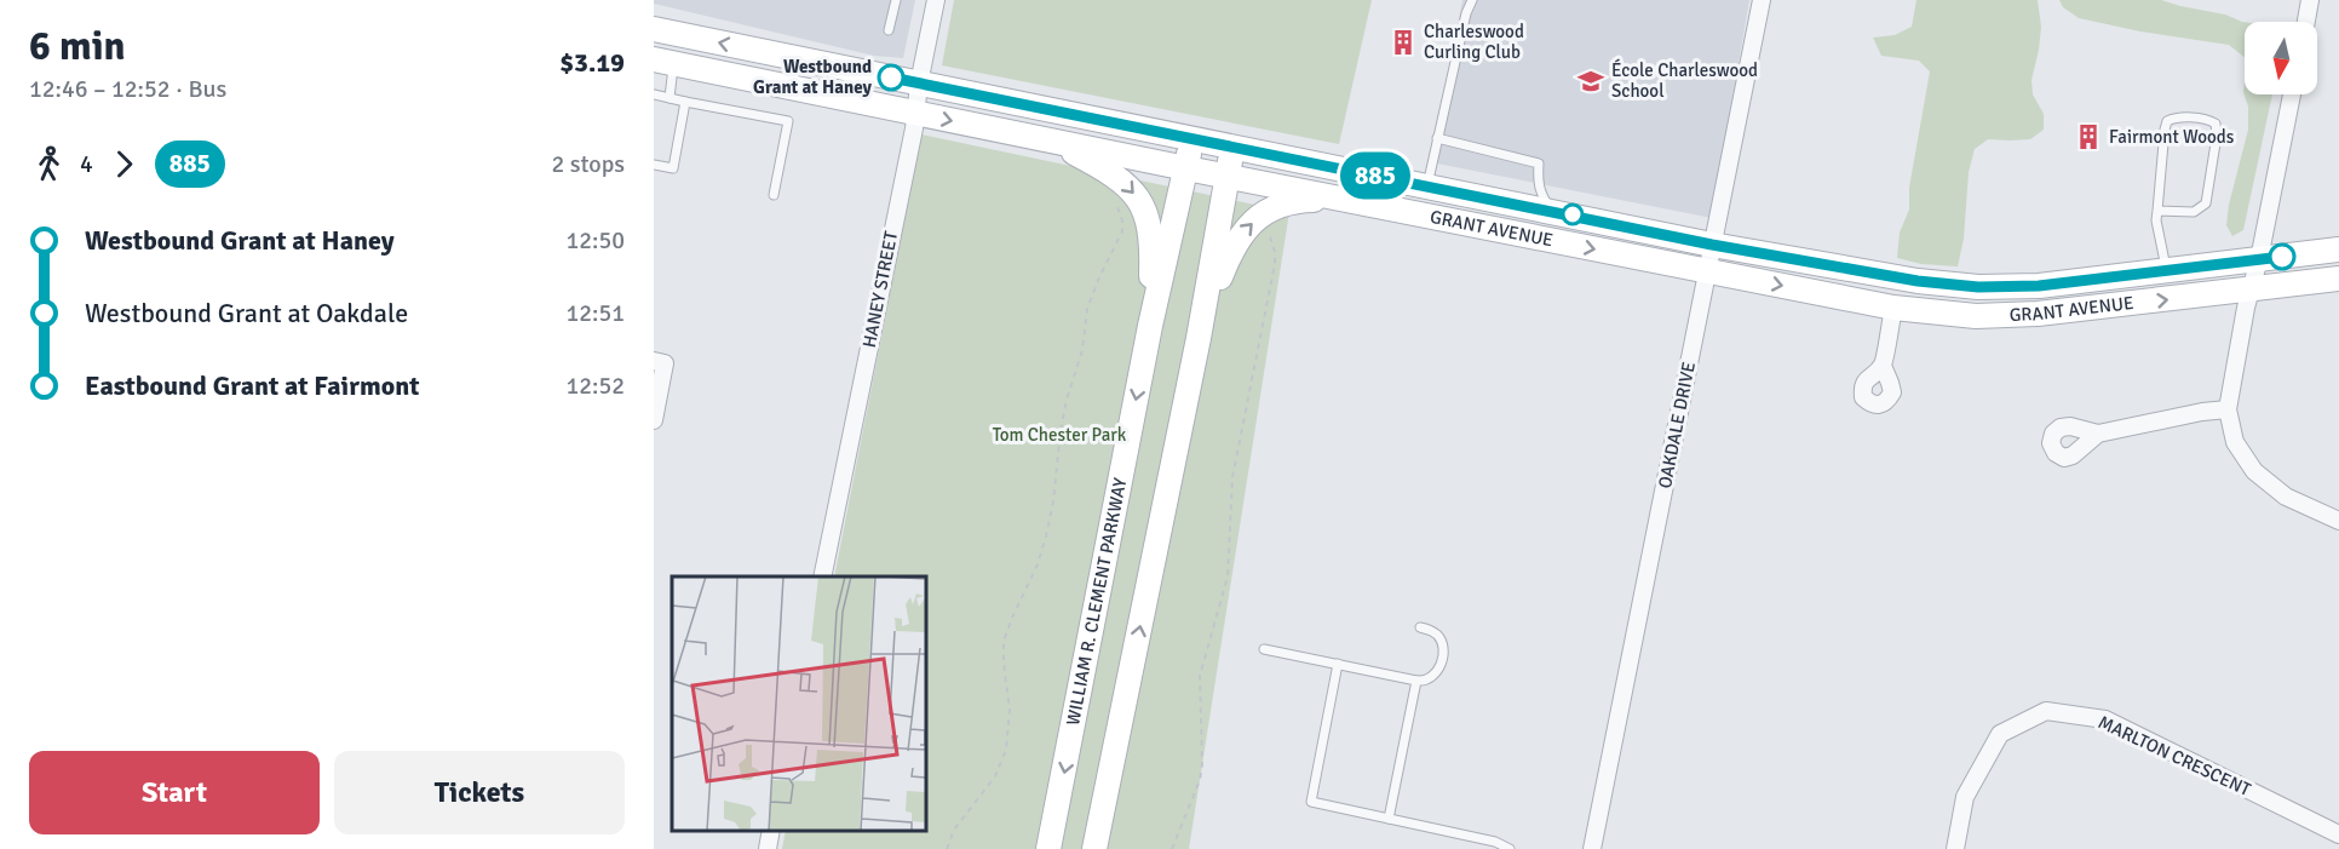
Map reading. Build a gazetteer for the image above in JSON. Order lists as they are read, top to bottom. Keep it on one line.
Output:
{"streets":{"main road":["GRANT AVENUE","WILLIAM R. CLEMENT PARKWAY"],"street":["HANEY STREET","OAKDALE DRIVE","MARLTON CRESCENT"]},"crossings":[["GRANT AVENUE","HANEY STREET"],["GRANT AVENUE","OAKDALE DRIVE"],["GRANT AVENUE","WILLIAM R. CLEMENT PARKWAY"]],"parks":["Tom Chester Park"],"places":{"building":["Charleswood Curling Club","Fairmont Woods"],"other":["Westbound Grant at Haney"],"school or university":["École Charleswood School"]},"lines":["bus line 885"],"north":"bottom","page":{"heading":["6 min","12:46 – 12:52 · Bus","$3.19"],"on_map":"885","legs":["4","885","2 stops"],"list":[{"name":"Westbound Grant at Haney","value":"12:50"},{"name":"Westbound Grant at Oakdale","value":"12:51"},{"name":"Eastbound Grant at Fairmont","value":"12:52"}],"buttons":["Start","Tickets"]}}
